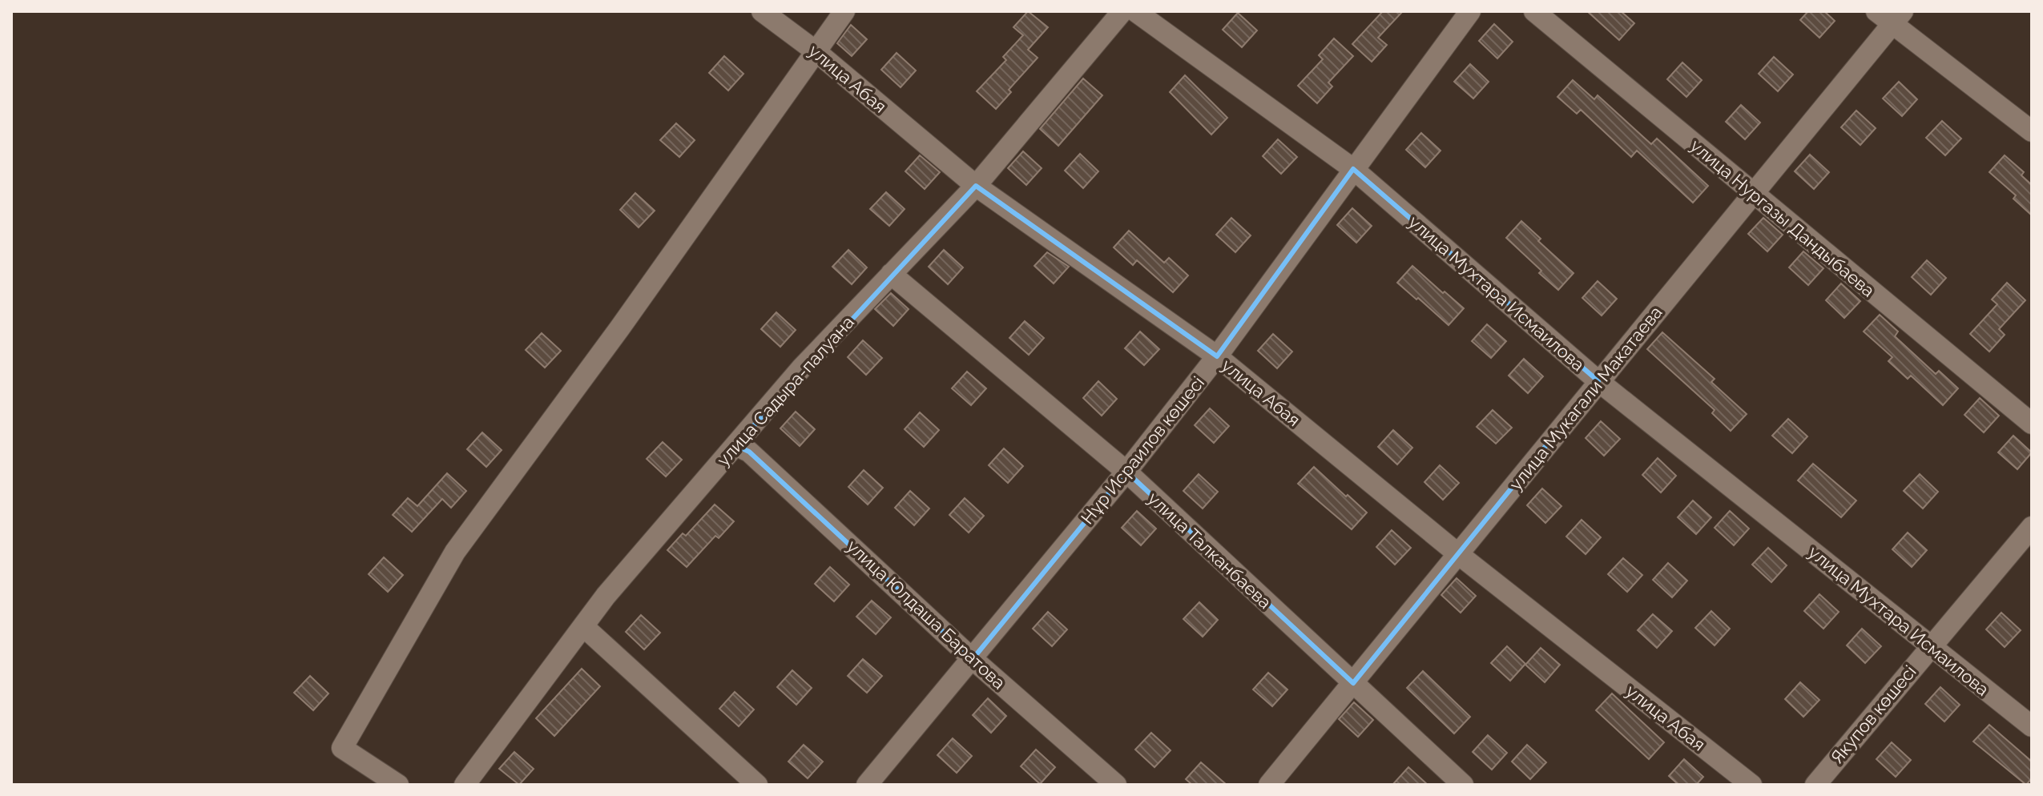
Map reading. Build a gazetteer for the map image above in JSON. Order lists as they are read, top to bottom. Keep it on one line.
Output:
{"streets":{"street":["улица Абая","улица Нургазы Дандыбаева","улица Мухтара Исмаилова","улица Садыра-палуана","улица Мукагали Макатаева","Нұр Исраилов көшесі","улица Талканбаева","улица Юлдаша Баратова","Якупов көшесі"]},"crossings":[["улица Абая","улица Садыра-палуана"],["улица Абая","улица Мукагали Макатаева"],["улица Абая","Нұр Исраилов көшесі"],["улица Нургазы Дандыбаева","улица Мукагали Макатаева"],["улица Мухтара Исмаилова","улица Мукагали Макатаева"],["улица Мухтара Исмаилова","Нұр Исраилов көшесі"],["улица Мухтара Исмаилова","Якупов көшесі"],["улица Садыра-палуана","улица Талканбаева"],["улица Садыра-палуана","улица Юлдаша Баратова"],["улица Мукагали Макатаева","улица Талканбаева"],["Нұр Исраилов көшесі","улица Талканбаева"],["Нұр Исраилов көшесі","улица Юлдаша Баратова"]]}
